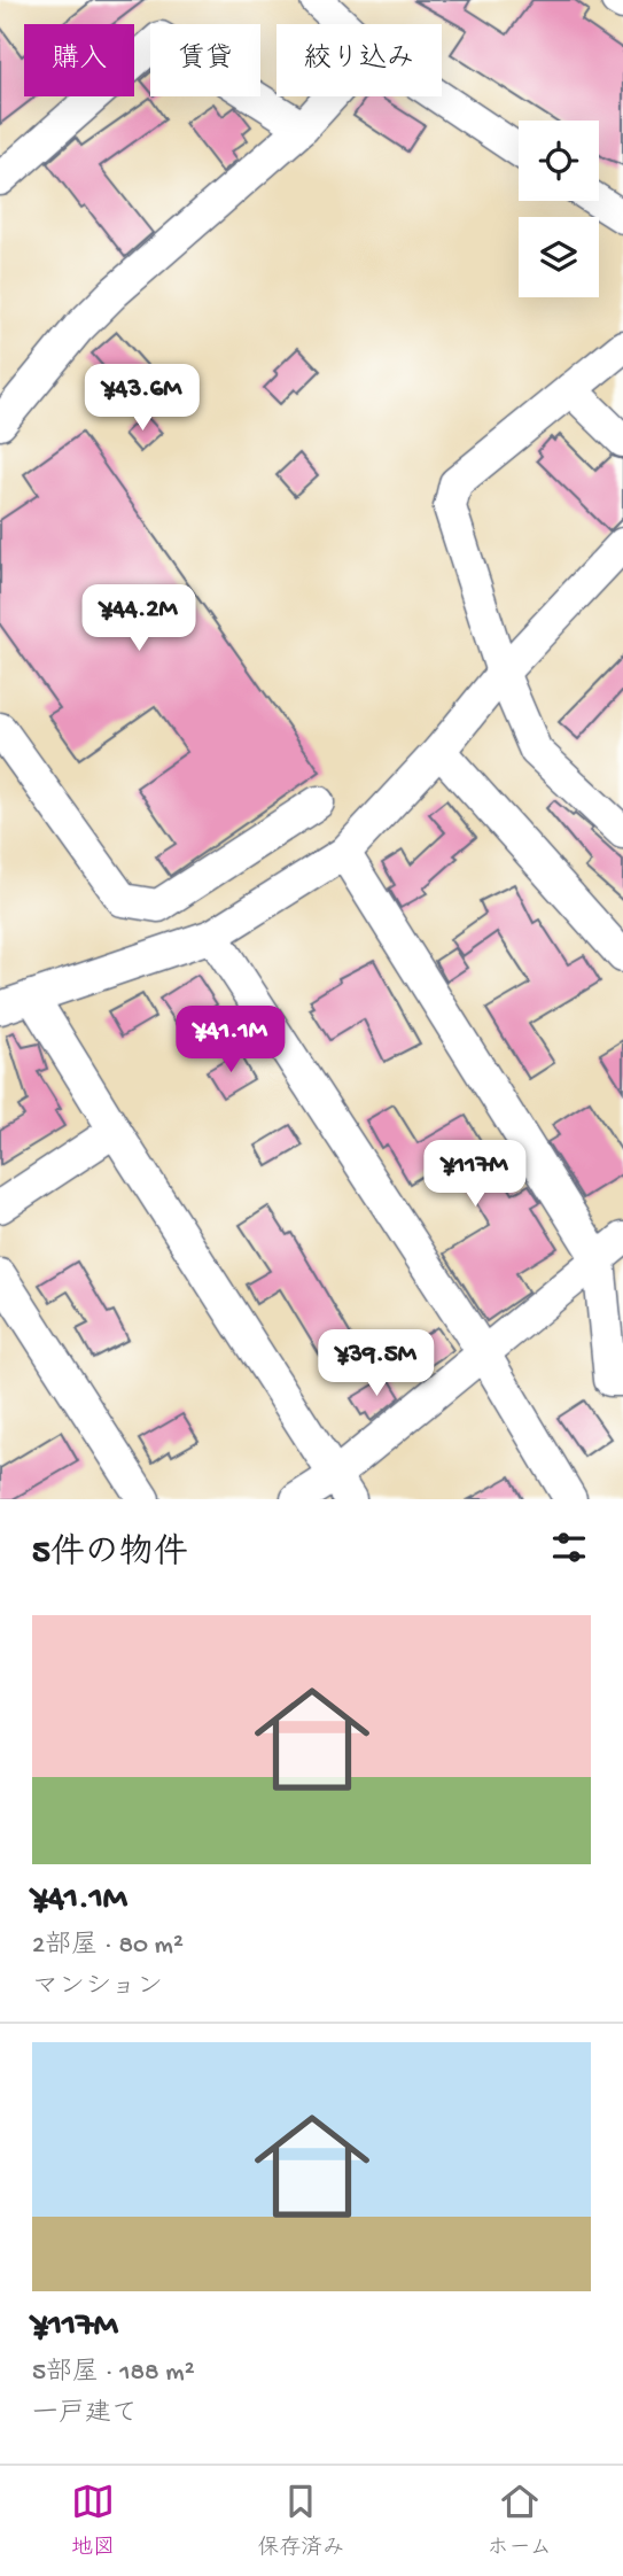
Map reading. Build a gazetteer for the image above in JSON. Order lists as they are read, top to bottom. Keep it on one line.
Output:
{"page":{"chip":["購入","賃貸","絞り込み"],"price":["¥43.6M","¥44.2M","¥41.1M","¥117M","¥39.5M"],"heading":"5件の物件","list":[{"name":"¥41.1M","note":"2部屋 · 80 m² · マンション"},{"name":"¥117M","note":"5部屋 · 188 m² · 一戸建て"}],"tabs":["地図","保存済み","ホーム"]}}
